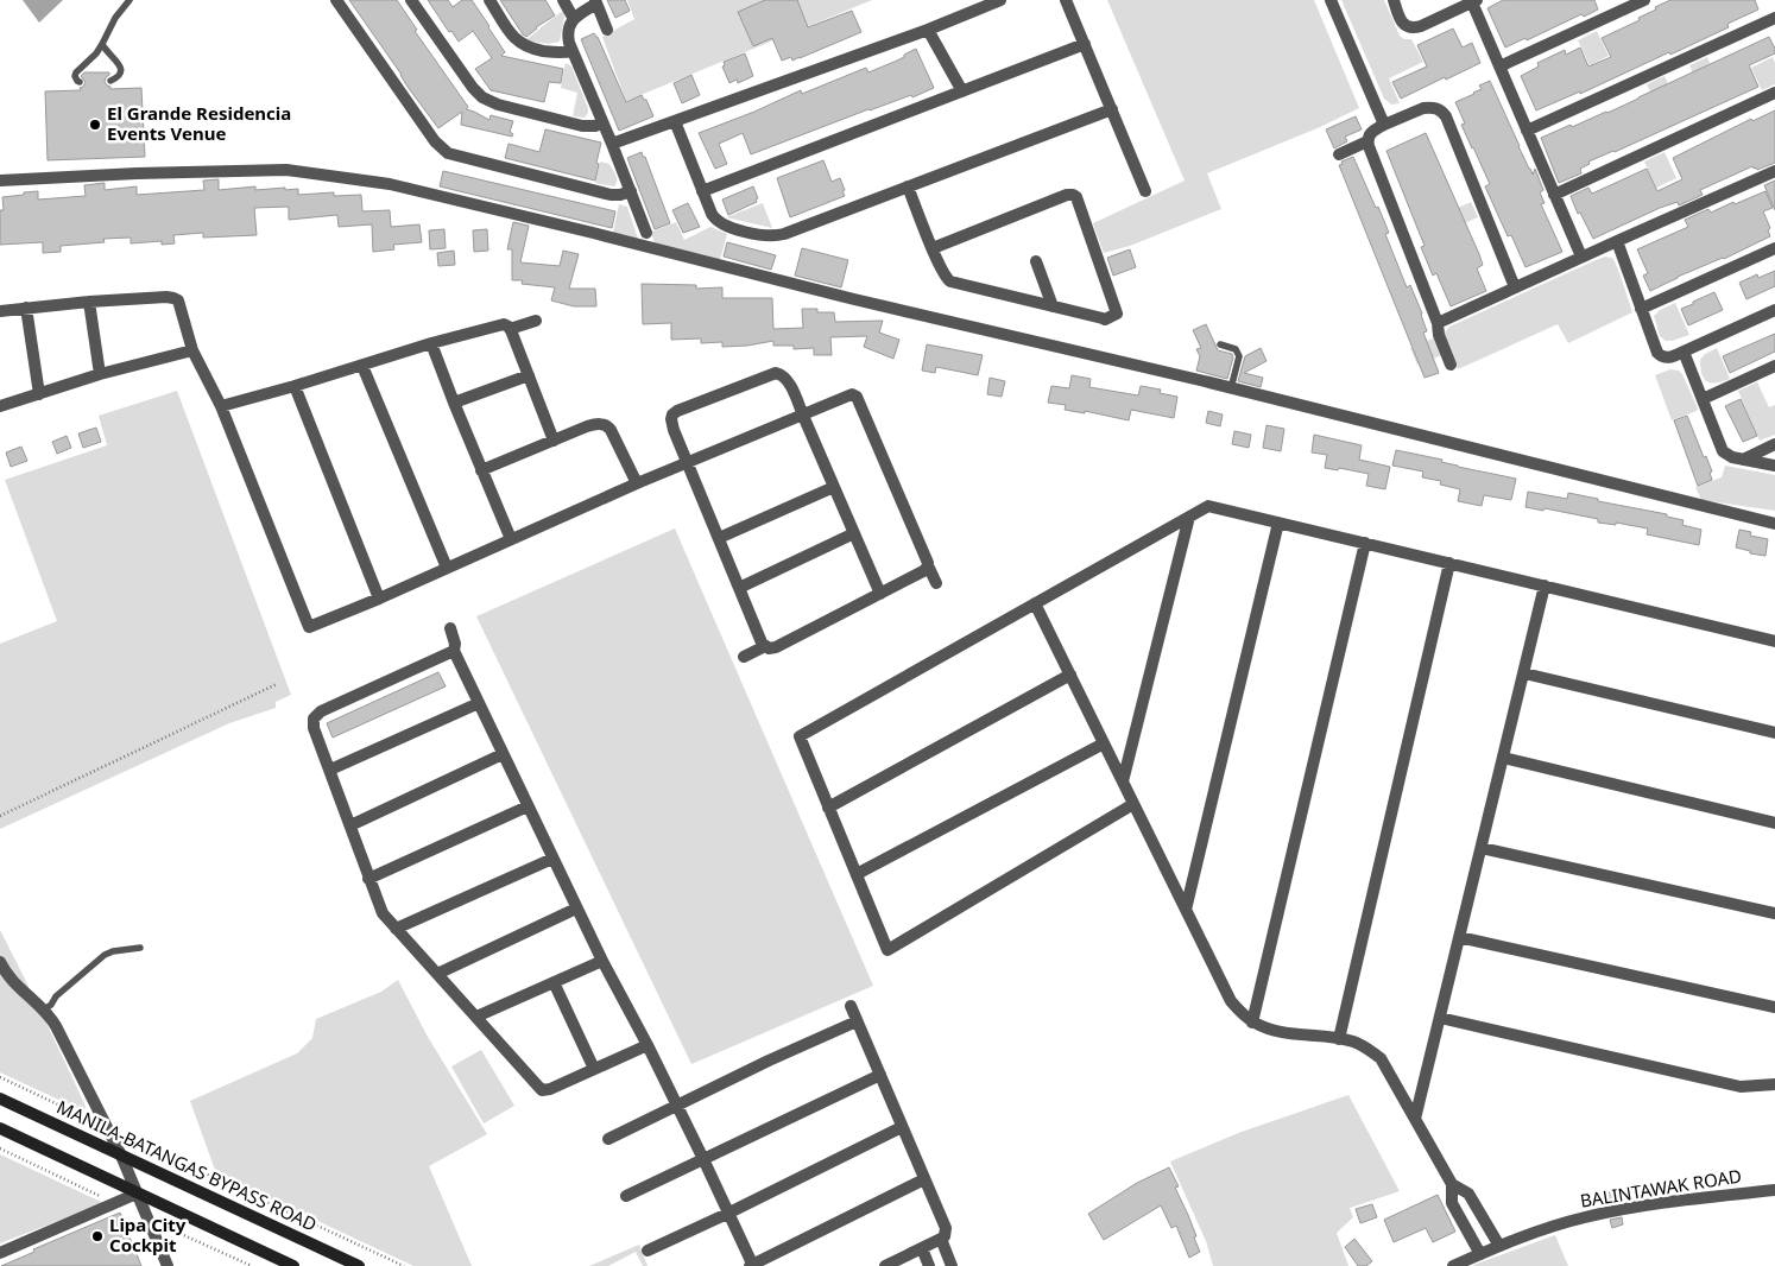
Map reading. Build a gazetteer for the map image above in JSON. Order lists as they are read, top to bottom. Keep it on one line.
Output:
{"streets":{"main road":["MANILA-BATANGAS BYPASS ROAD"],"street":["BALINTAWAK ROAD"]},"places":["El Grande Residencia Events Venue","Lipa City Cockpit"]}
